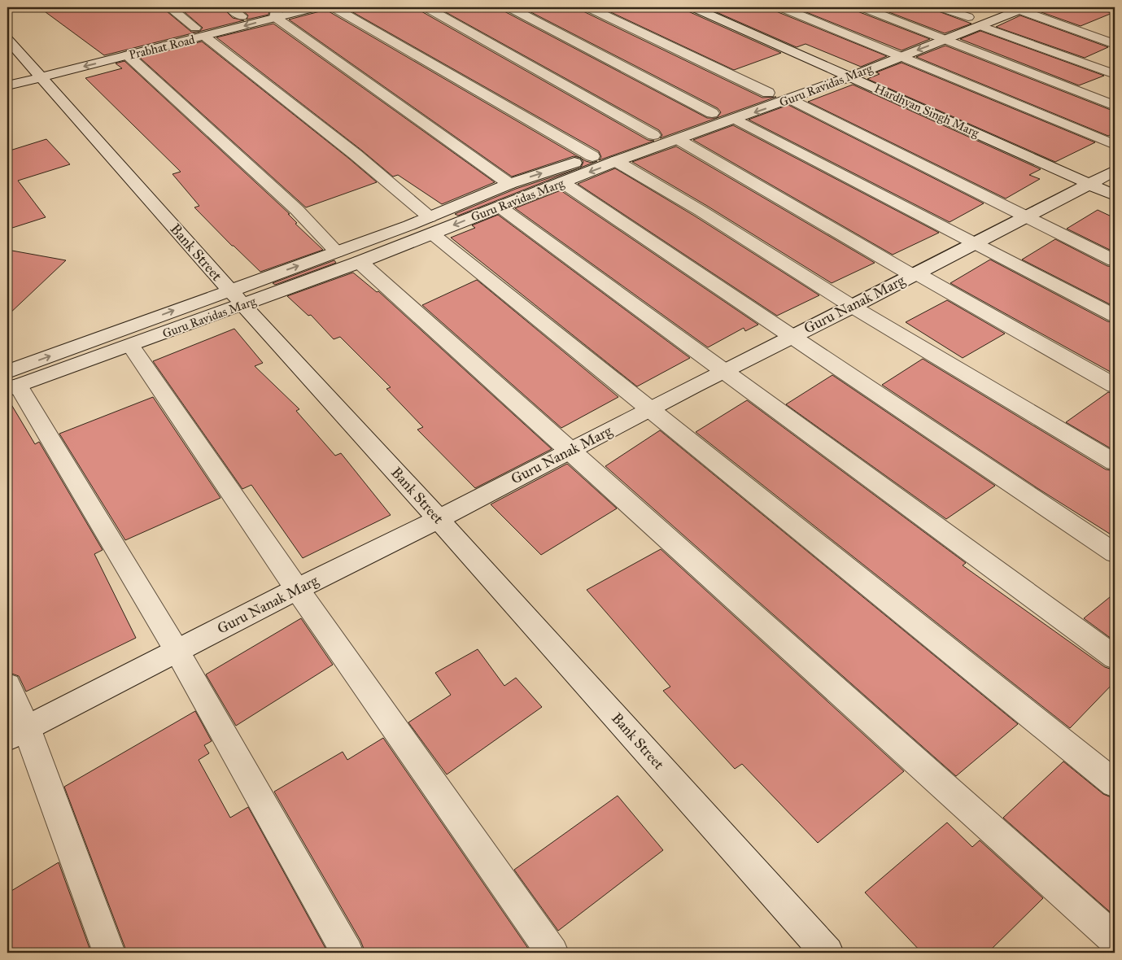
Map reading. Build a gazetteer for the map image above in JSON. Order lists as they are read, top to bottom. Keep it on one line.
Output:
{"streets":{"street":["Prabhat Road","Guru Ravidas Marg","Hardhyan Singh Marg","Bank Street","Guru Nanak Marg"]},"crossings":[["Prabhat Road","Bank Street"],["Guru Ravidas Marg","Hardhyan Singh Marg"],["Guru Ravidas Marg","Bank Street"],["Hardhyan Singh Marg","Guru Nanak Marg"],["Bank Street","Guru Nanak Marg"]]}
